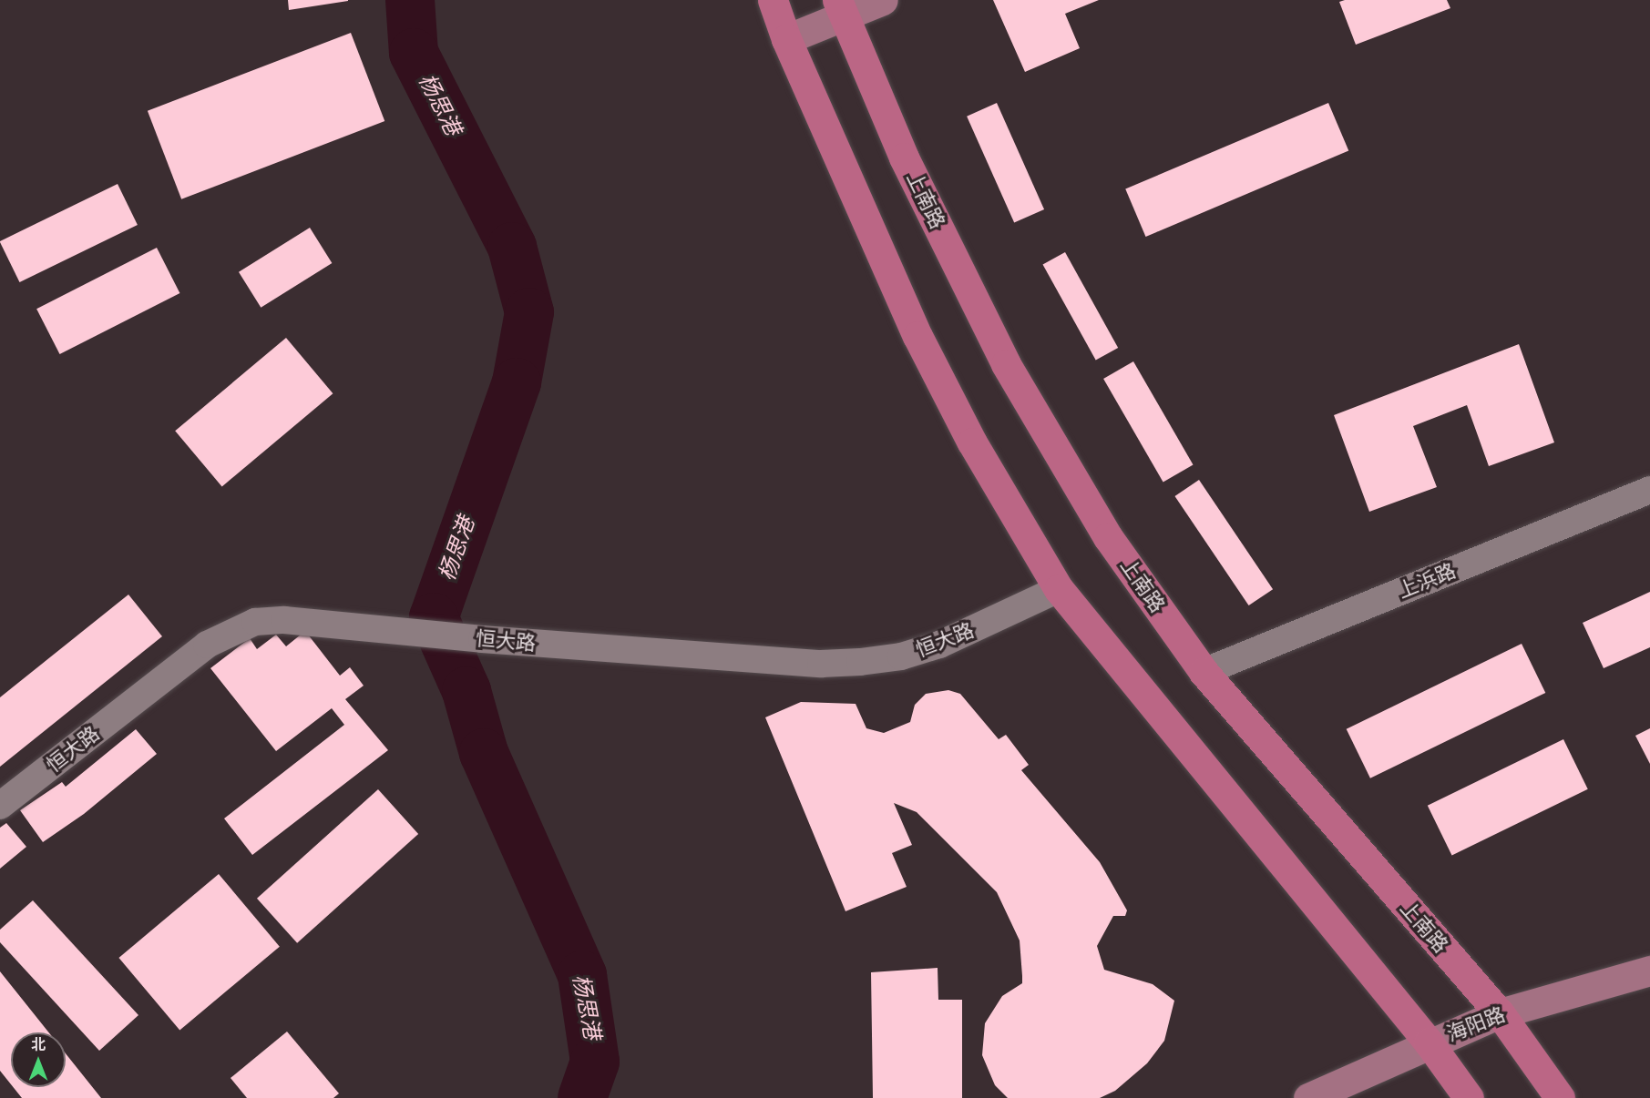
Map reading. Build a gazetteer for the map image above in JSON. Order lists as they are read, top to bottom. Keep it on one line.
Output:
{"streets":{"main road":["上南路"],"street":["上浜路","恒大路","海阳路"]},"crossings":[["上南路","上浜路"],["上南路","海阳路"]],"water":["杨思港"],"north":"top"}
